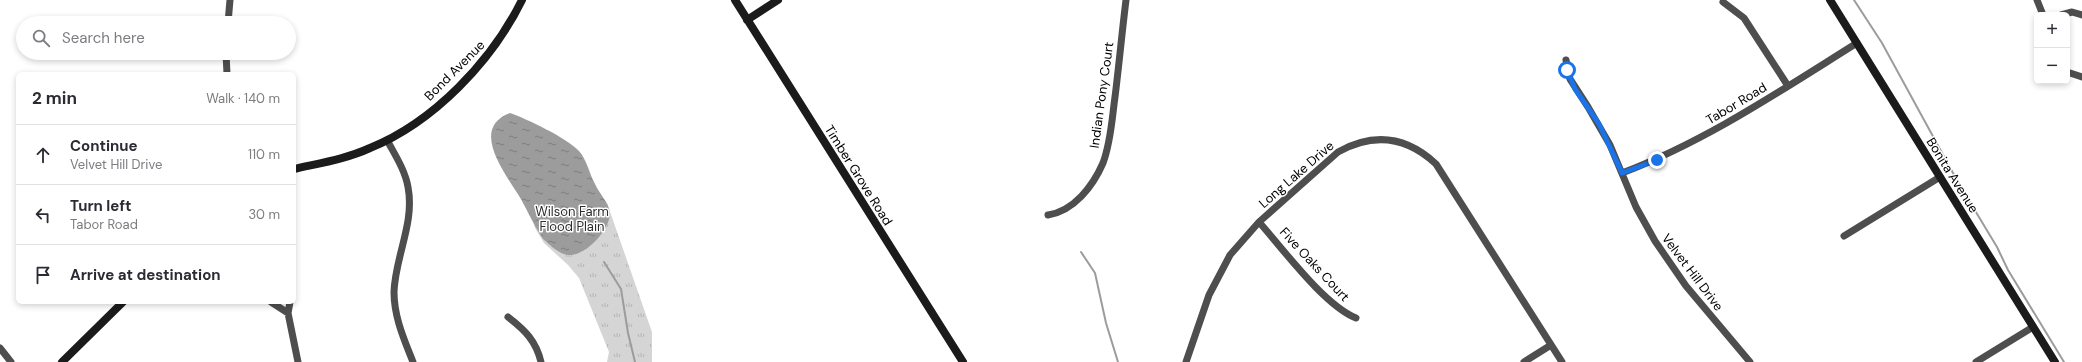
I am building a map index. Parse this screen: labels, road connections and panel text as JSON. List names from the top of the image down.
{
  "streets": {
    "street": [
      "Bond Avenue",
      "Indian Pony Court",
      "Tabor Road",
      "Long Lake Drive",
      "Timber Grove Road",
      "Bonita Avenue",
      "Five Oaks Court",
      "Velvet Hill Drive"
    ]
  },
  "crossings": [
    ["Tabor Road", "Bonita Avenue"],
    ["Tabor Road", "Velvet Hill Drive"],
    ["Long Lake Drive", "Five Oaks Court"]
  ],
  "parks": ["Wilson Farm Flood Plain"],
  "page": {
    "map_buttons": ["+", "−"],
    "search": "Search here",
    "heading": ["2 min", "Walk · 140 m"],
    "list": [
      ["Continue", "Velvet Hill Drive", "110 m"],
      ["Turn left", "Tabor Road", "30 m"],
      "Arrive at destination"
    ]
  }
}
